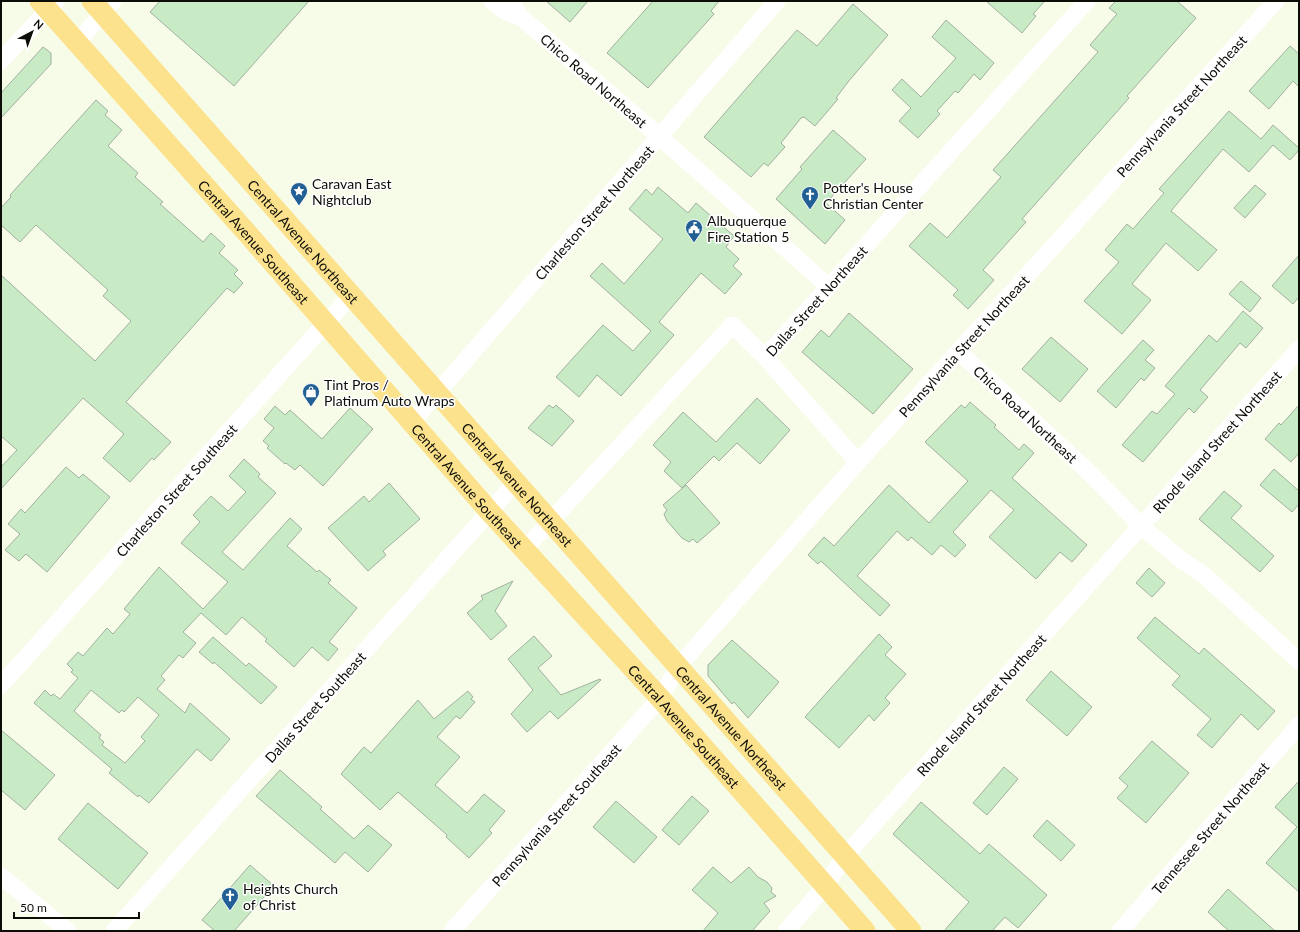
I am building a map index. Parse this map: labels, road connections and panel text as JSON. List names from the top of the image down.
{
  "streets": {
    "main road": ["Central Avenue Northeast", "Central Avenue Southeast"],
    "street": [
      "Chico Road Northeast",
      "Pennsylvania Street Northeast",
      "Charleston Street Northeast",
      "Dallas Street Northeast",
      "Rhode Island Street Northeast",
      "Charleston Street Southeast",
      "Dallas Street Southeast",
      "Pennsylvania Street Southeast",
      "Tennessee Street Northeast"
    ]
  },
  "crossings": [
    ["Chico Road Northeast", "Pennsylvania Street Northeast"],
    ["Chico Road Northeast", "Charleston Street Northeast"],
    ["Chico Road Northeast", "Dallas Street Northeast"],
    ["Chico Road Northeast", "Rhode Island Street Northeast"],
    ["Pennsylvania Street Northeast", "Central Avenue Northeast"],
    ["Pennsylvania Street Northeast", "Central Avenue Southeast"],
    ["Pennsylvania Street Northeast", "Pennsylvania Street Southeast"],
    ["Charleston Street Northeast", "Central Avenue Northeast"],
    ["Charleston Street Northeast", "Central Avenue Southeast"],
    ["Central Avenue Northeast", "Dallas Street Northeast"],
    ["Central Avenue Northeast", "Rhode Island Street Northeast"],
    ["Central Avenue Northeast", "Charleston Street Southeast"],
    ["Central Avenue Northeast", "Dallas Street Southeast"],
    ["Central Avenue Southeast", "Dallas Street Northeast"],
    ["Central Avenue Southeast", "Rhode Island Street Northeast"],
    ["Central Avenue Southeast", "Charleston Street Southeast"],
    ["Central Avenue Southeast", "Dallas Street Southeast"],
    ["Central Avenue Southeast", "Pennsylvania Street Southeast"]
  ],
  "places": {
    "place": ["Caravan East Nightclub"],
    "church": ["Potter's House Christian Center", "Heights Church of Christ"],
    "public building": ["Albuquerque Fire Station 5"],
    "shop": ["Tint Pros / Platinum Auto Wraps"]
  },
  "scale_bar": "50 m",
  "north": "top right"
}
